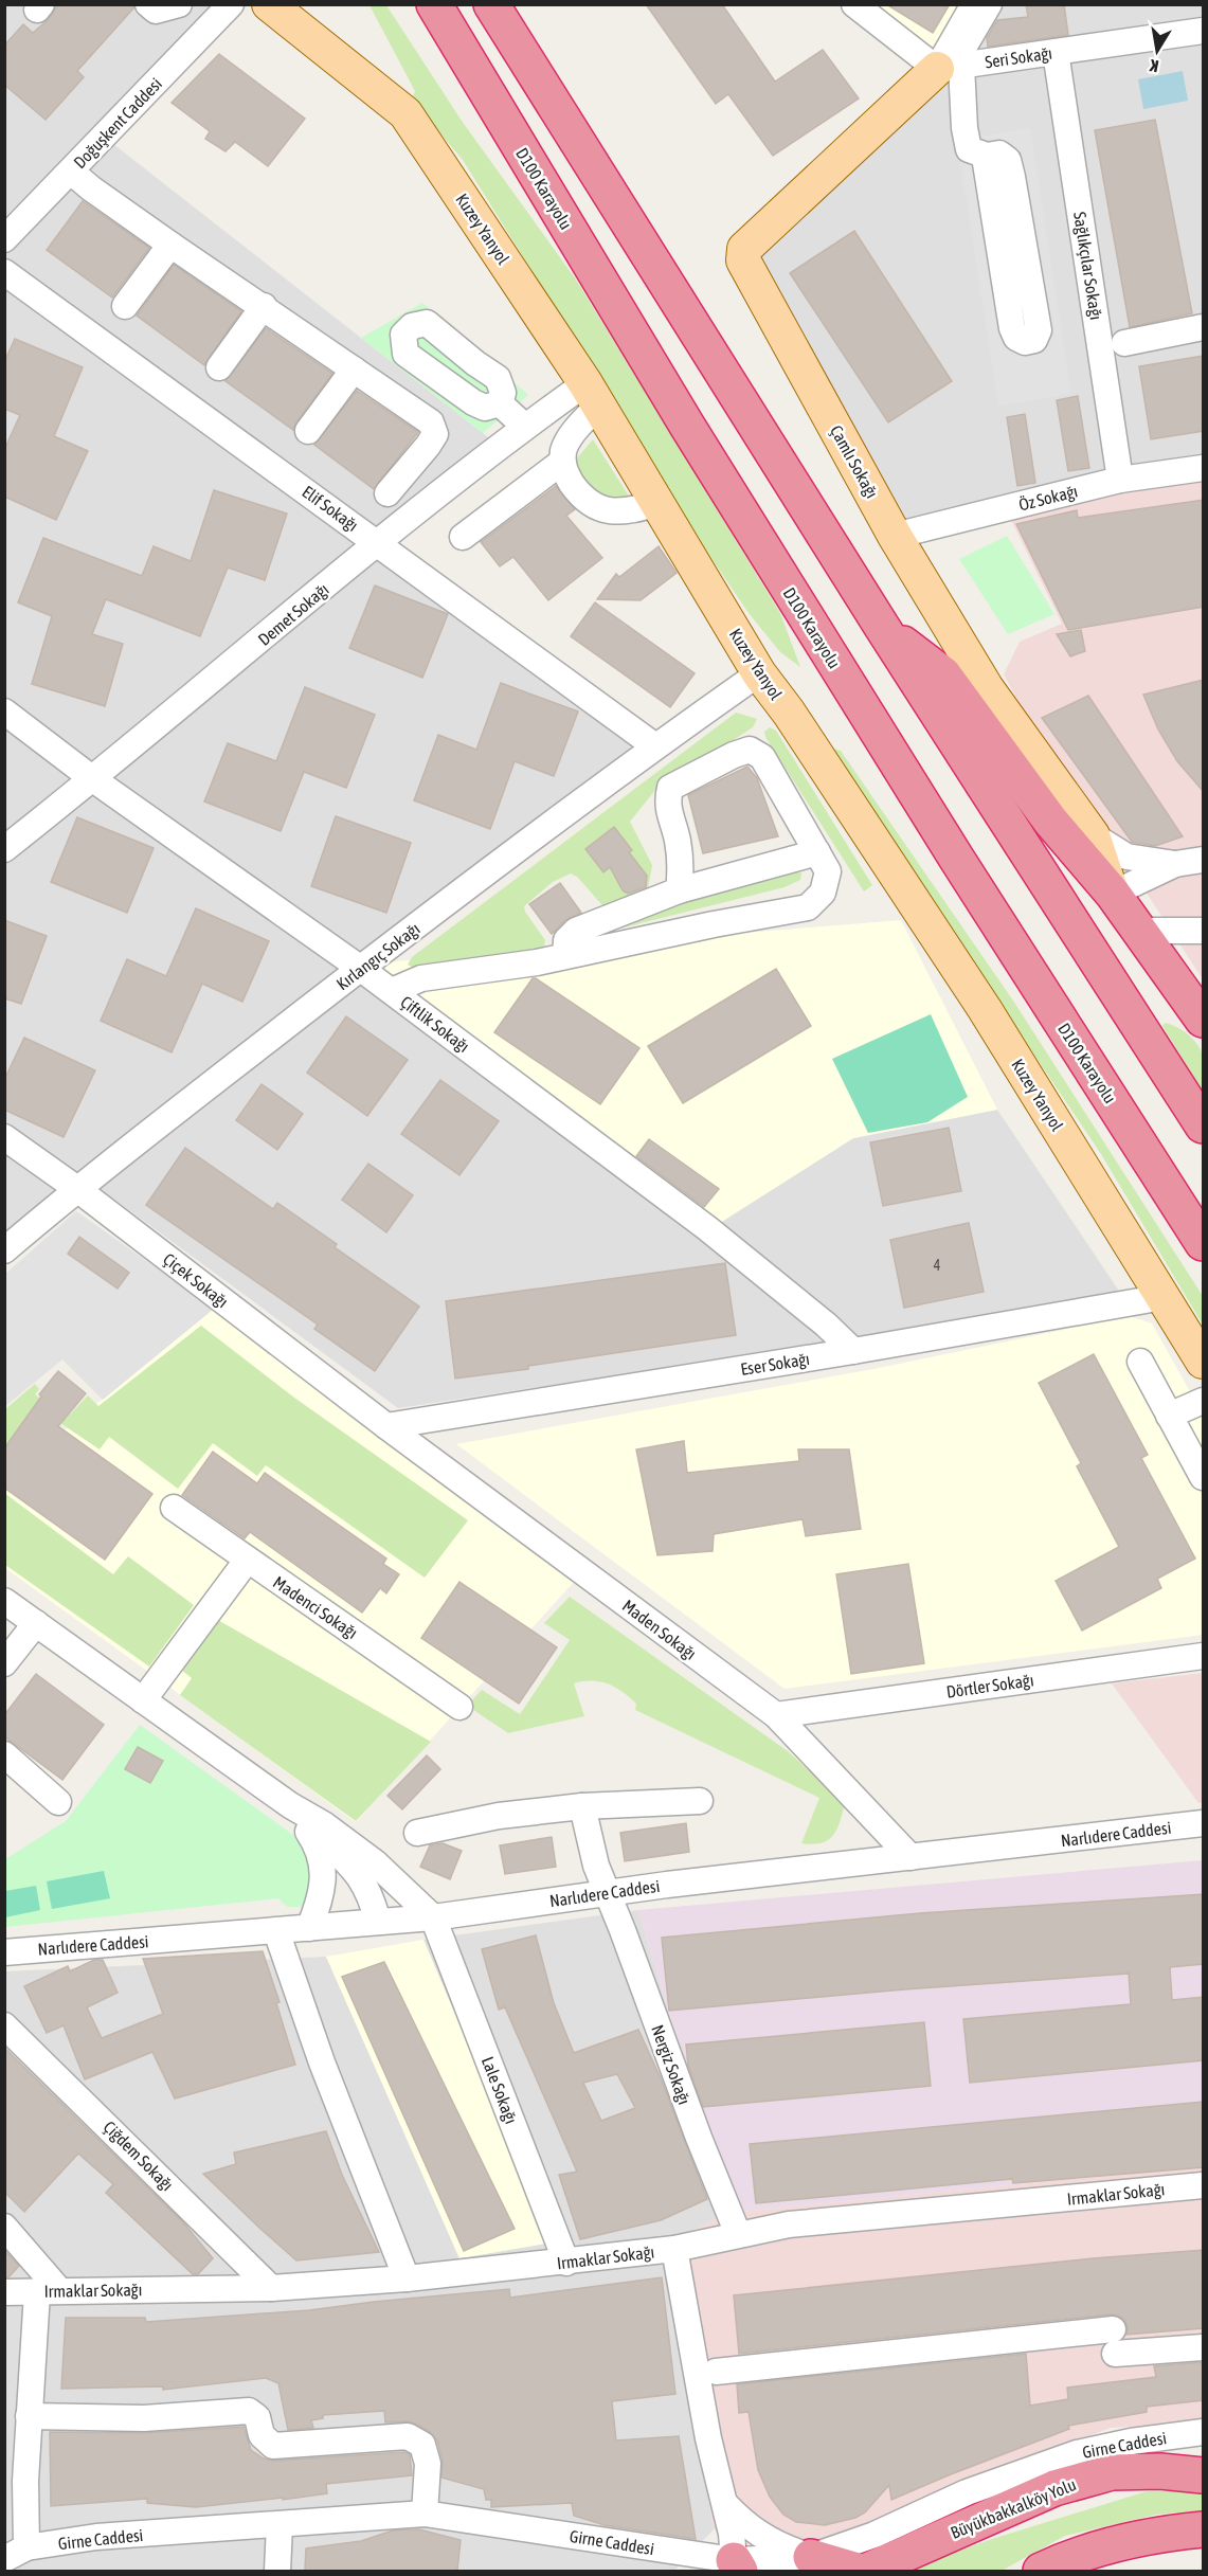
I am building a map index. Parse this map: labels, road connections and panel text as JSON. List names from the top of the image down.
{
  "streets": {
    "highway": ["D100 Karayolu", "Büyükbakkalköy Yolu"],
    "main road": ["Kuzey Yanyol", "Çamlı Sokağı"],
    "street": [
      "Seri Sokağı",
      "Doğuşkent Caddesi",
      "Sağlıkçılar Sokağı",
      "Öz Sokağı",
      "Elif Sokağı",
      "Demet Sokağı",
      "Kırlangıç Sokağı",
      "Çiftlik Sokağı",
      "Çiçek Sokağı",
      "Eser Sokağı",
      "Madenci Sokağı",
      "Maden Sokağı",
      "Dörtler Sokağı",
      "Narlıdere Caddesi",
      "Nergiz Sokağı",
      "Lale Sokağı",
      "Çiğdem Sokağı",
      "Irmaklar Sokağı",
      "Girne Caddesi"
    ]
  },
  "crossings": [
    ["Seri Sokağı", "Sağlıkçılar Sokağı"],
    ["Seri Sokağı", "Çamlı Sokağı"],
    ["Kuzey Yanyol", "Demet Sokağı"],
    ["Kuzey Yanyol", "Kırlangıç Sokağı"],
    ["Kuzey Yanyol", "Eser Sokağı"],
    ["Sağlıkçılar Sokağı", "Öz Sokağı"],
    ["Çamlı Sokağı", "Öz Sokağı"],
    ["Elif Sokağı", "Demet Sokağı"],
    ["Elif Sokağı", "Kırlangıç Sokağı"],
    ["Demet Sokağı", "Çiftlik Sokağı"],
    ["Kırlangıç Sokağı", "Çiftlik Sokağı"],
    ["Kırlangıç Sokağı", "Çiçek Sokağı"],
    ["Çiftlik Sokağı", "Eser Sokağı"],
    ["Çiçek Sokağı", "Eser Sokağı"],
    ["Çiçek Sokağı", "Maden Sokağı"],
    ["Eser Sokağı", "Maden Sokağı"],
    ["Maden Sokağı", "Dörtler Sokağı"],
    ["Maden Sokağı", "Narlıdere Caddesi"],
    ["Narlıdere Caddesi", "Nergiz Sokağı"],
    ["Narlıdere Caddesi", "Lale Sokağı"],
    ["Nergiz Sokağı", "Irmaklar Sokağı"],
    ["Lale Sokağı", "Irmaklar Sokağı"],
    ["Çiğdem Sokağı", "Irmaklar Sokağı"]
  ],
  "house_numbers": ["4"],
  "north": "bottom"
}
